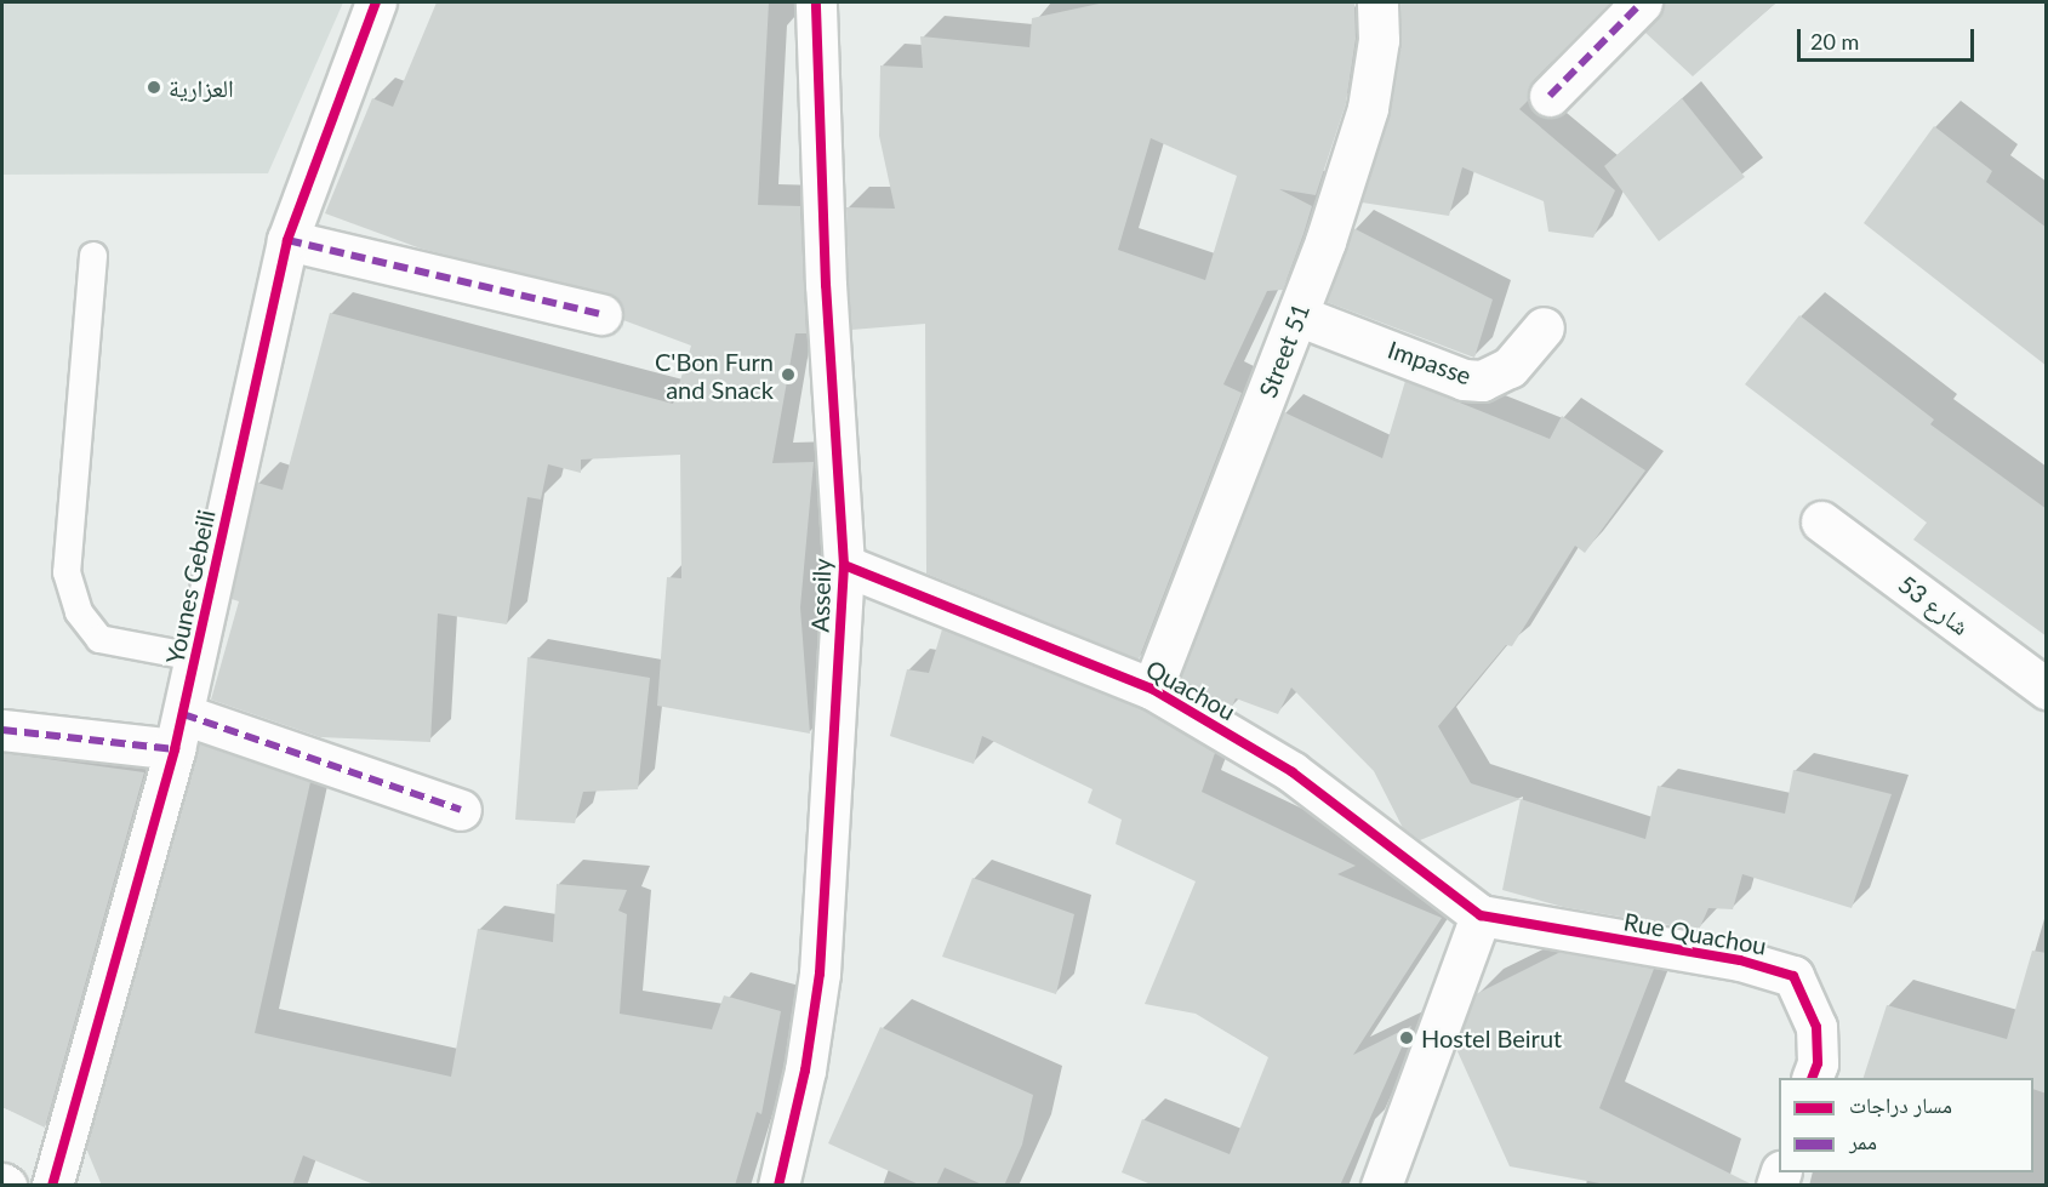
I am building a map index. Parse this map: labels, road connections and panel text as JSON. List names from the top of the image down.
{
  "streets": {
    "street": [
      "Street 51",
      "Impasse",
      "Younes Gebeili",
      "Asseily",
      "شارع 53",
      "Quachou",
      "Rue Quachou"
    ]
  },
  "crossings": [
    ["Street 51", "Impasse"],
    ["Street 51", "Quachou"],
    ["Asseily", "Quachou"],
    ["Quachou", "Rue Quachou"]
  ],
  "places": ["العزارية", "C'Bon Furn and Snack", "Hostel Beirut"],
  "legend": ["مسار دراجات", "ممر"],
  "scale_bar": "20 m"
}
